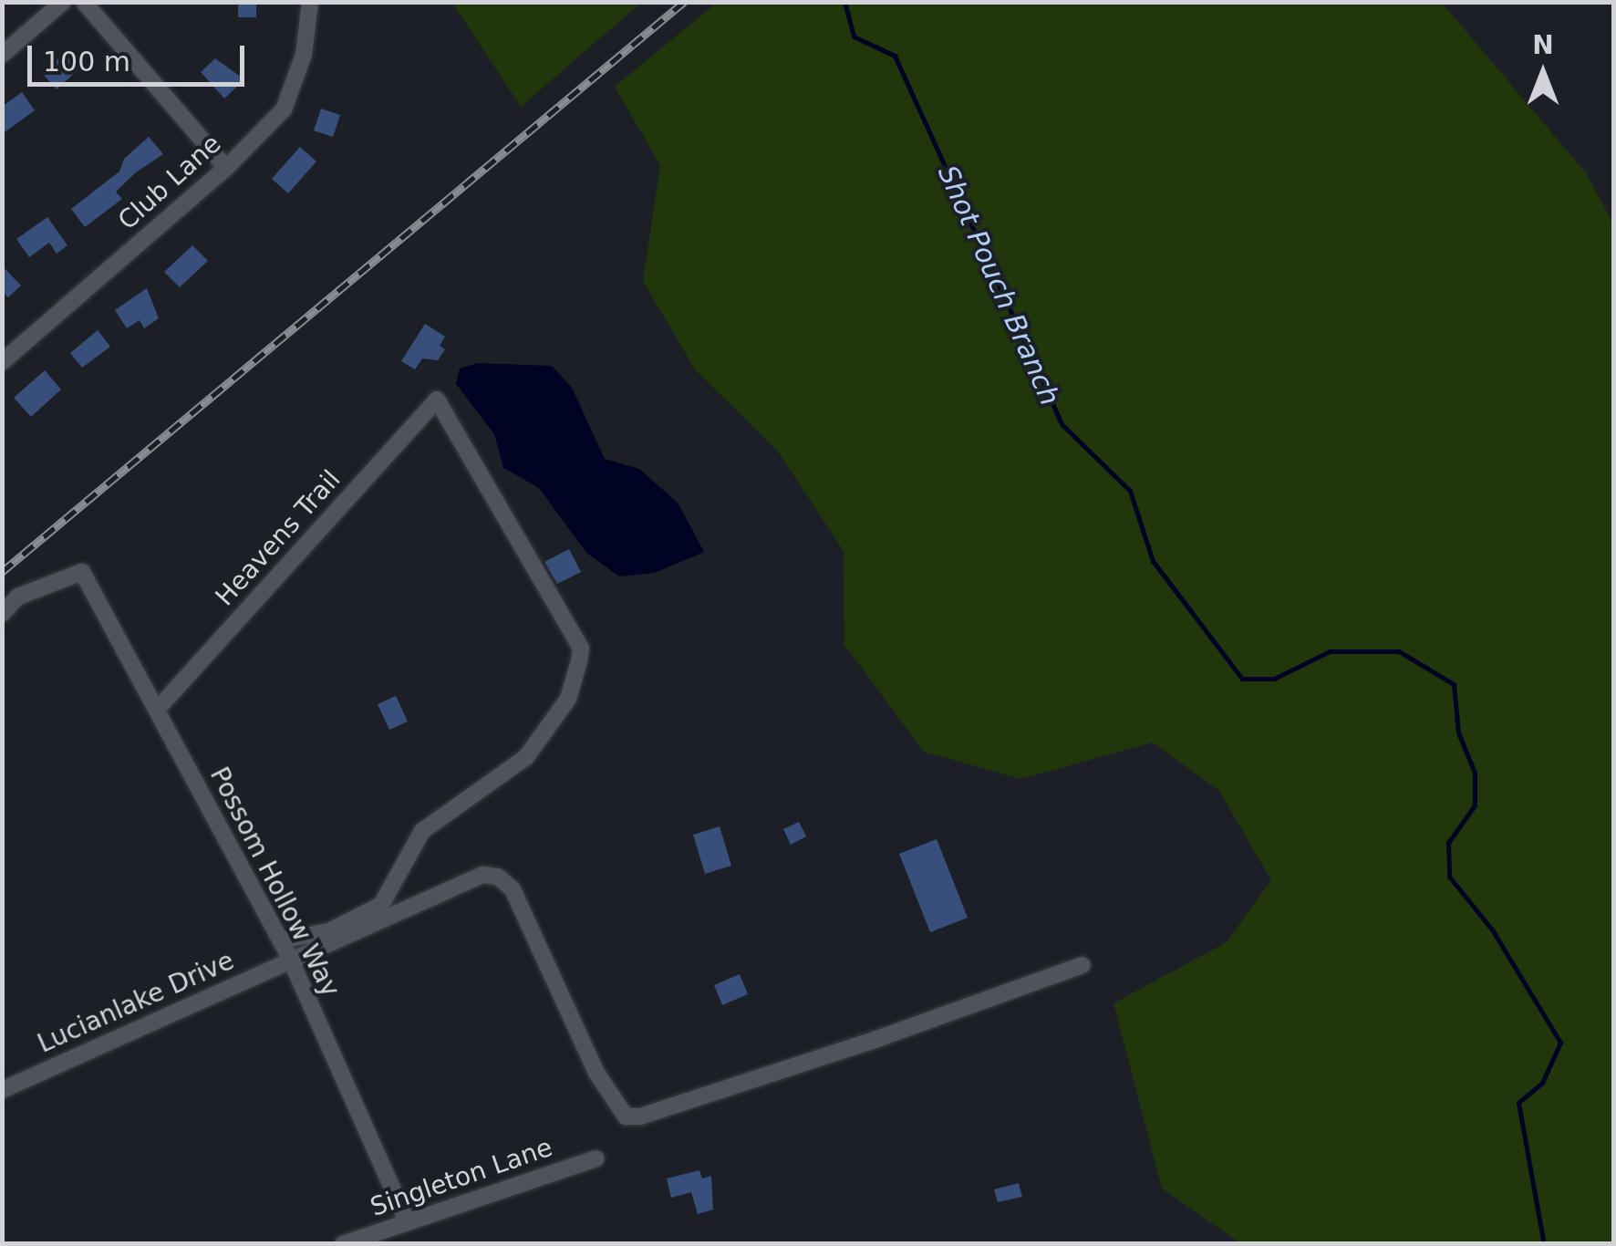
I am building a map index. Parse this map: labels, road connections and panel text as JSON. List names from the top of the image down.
{
  "streets": {
    "street": [
      "Club Lane",
      "Heavens Trail",
      "Possom Hollow Way",
      "Lucianlake Drive",
      "Singleton Lane"
    ]
  },
  "crossings": [
    ["Heavens Trail", "Possom Hollow Way"],
    ["Possom Hollow Way", "Lucianlake Drive"],
    ["Possom Hollow Way", "Singleton Lane"]
  ],
  "water": ["Shot Pouch Branch"],
  "scale_bar": "100 m",
  "north": "top"
}
